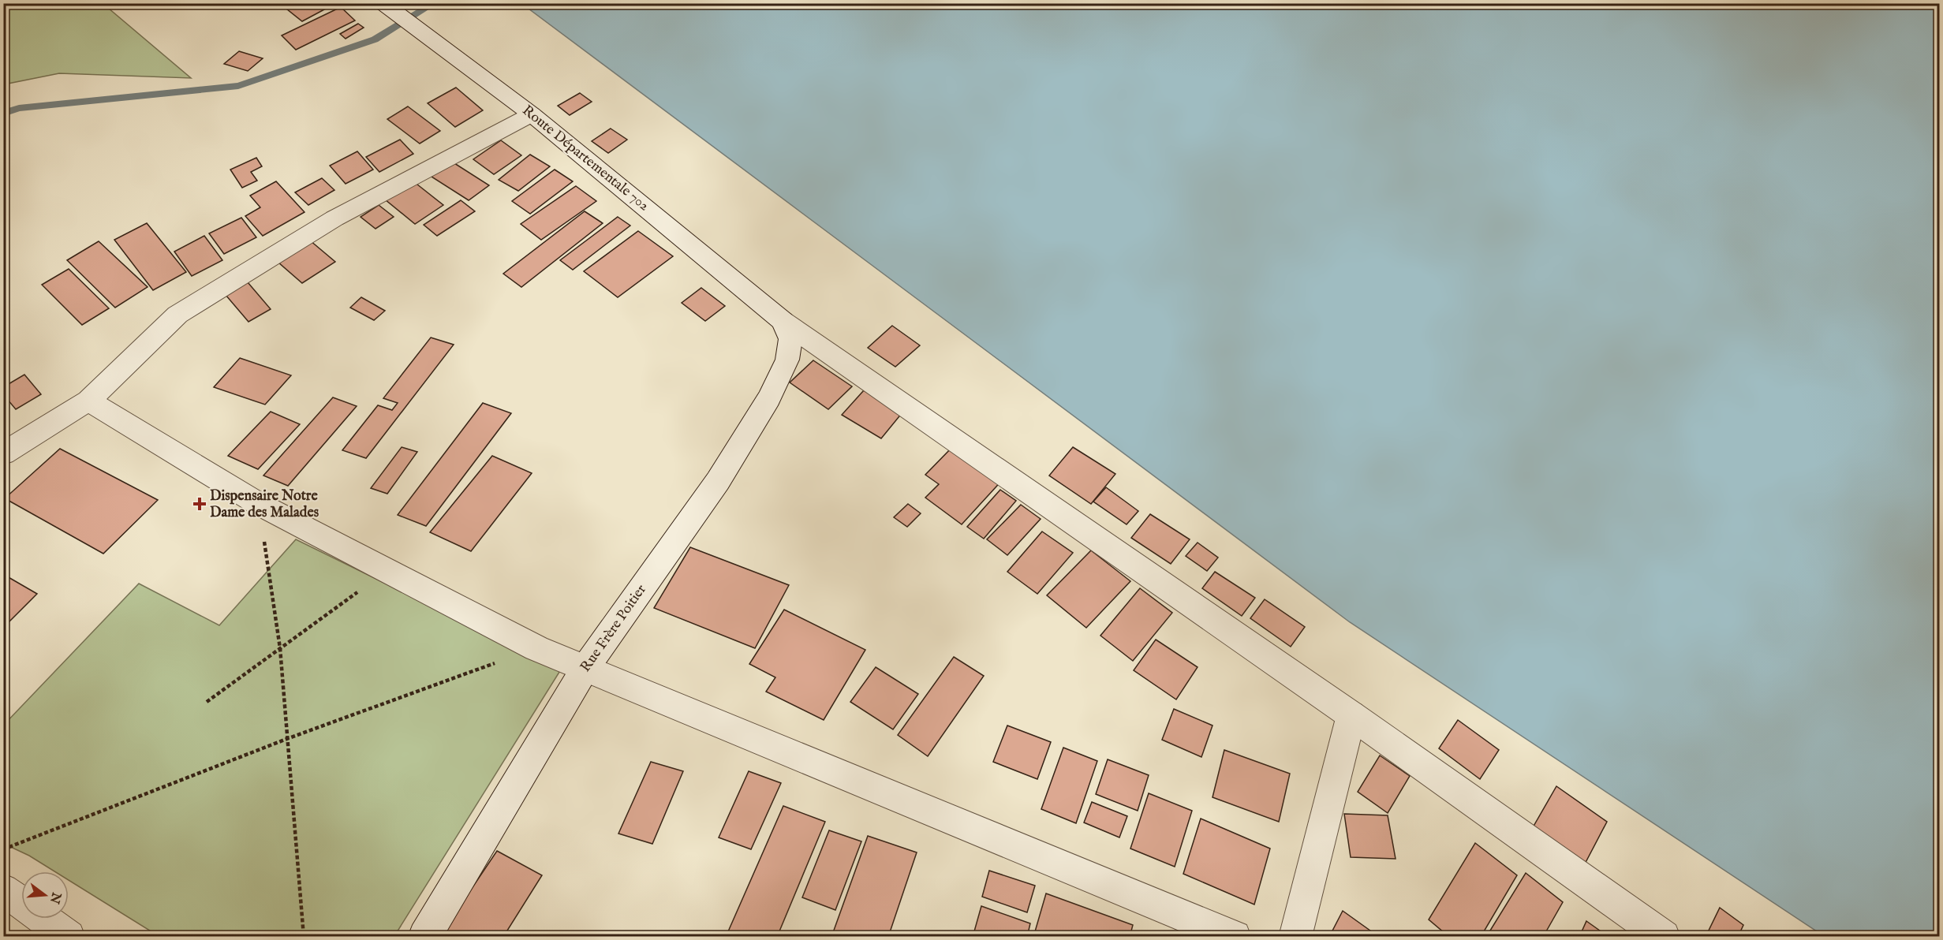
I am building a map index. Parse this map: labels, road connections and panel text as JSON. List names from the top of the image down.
{
  "streets": {
    "street": ["Route Départementale 702", "Rue Frère Poitier"]
  },
  "crossings": [
    ["Route Départementale 702", "Rue Frère Poitier"]
  ],
  "places": {
    "health": ["Dispensaire Notre Dame des Malades"]
  },
  "north": "right"
}
